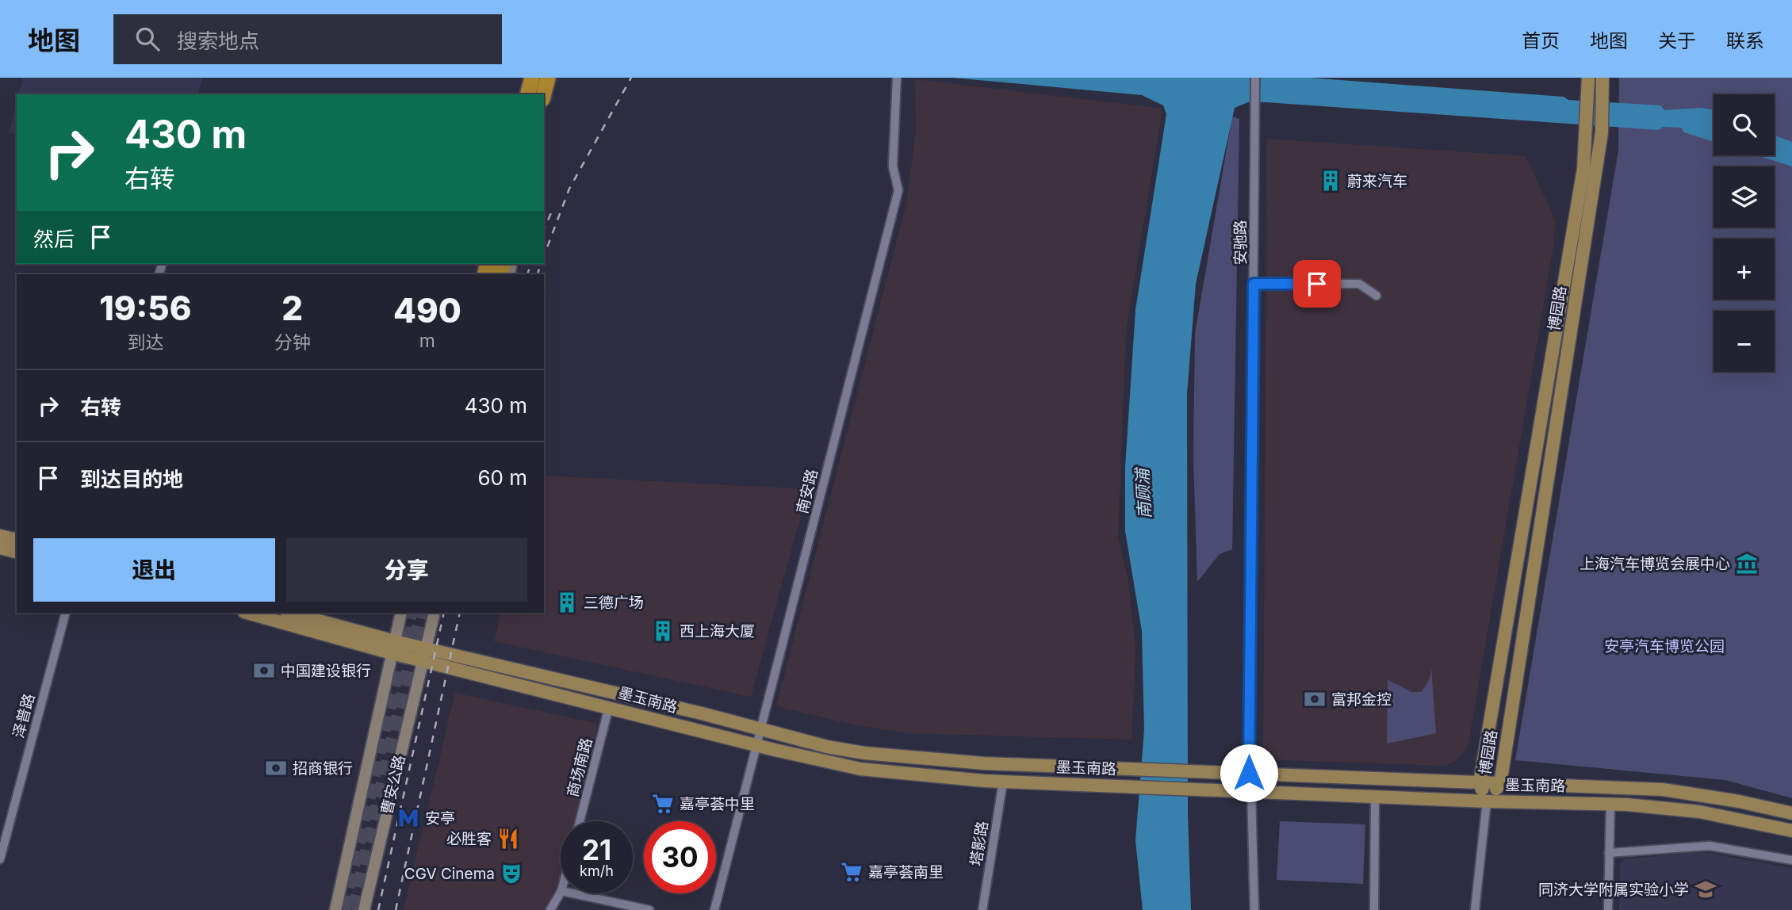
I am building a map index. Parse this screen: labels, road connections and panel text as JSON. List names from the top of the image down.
{
  "streets": {
    "main road": ["博园路", "墨玉南路", "曹安公路"],
    "street": [
      "安驰路",
      "南安路",
      "泽普路",
      "商场南路",
      "塔影路"
    ]
  },
  "crossings": [
    ["安驰路", "墨玉南路"],
    ["博园路", "墨玉南路"],
    ["南安路", "墨玉南路"],
    ["墨玉南路", "商场南路"],
    ["墨玉南路", "曹安公路"],
    ["墨玉南路", "塔影路"]
  ],
  "water": ["南顾浦"],
  "parks": ["安亭汽车博览公园"],
  "places": {
    "building": ["蔚来汽车", "三德广场", "西上海大厦"],
    "museum": ["上海汽车博览会展中心"],
    "bank": ["中国建设银行", "富邦金控", "招商银行"],
    "supermarket": ["嘉亭荟中里", "嘉亭荟南里"],
    "metro station": ["安亭"],
    "restaurant": ["必胜客"],
    "theatre": ["CGV Cinema"],
    "school or university": ["同济大学附属实验小学"]
  },
  "page": {
    "header": "地图",
    "search": "搜索地点",
    "nav": [
      "首页",
      "地图",
      "关于",
      "联系"
    ],
    "map_buttons": ["+", "−"],
    "turn": ["430 m", "右转"],
    "then": "然后",
    "eta": [
      "19:56",
      "到达",
      "2",
      "分钟",
      "490",
      "m"
    ],
    "list": [
      {
        "name": "右转",
        "value": "430 m"
      },
      {
        "name": "到达目的地",
        "value": "60 m"
      }
    ],
    "buttons": ["退出", "分享"],
    "speed": "21 km/h",
    "limit": "30"
  }
}
